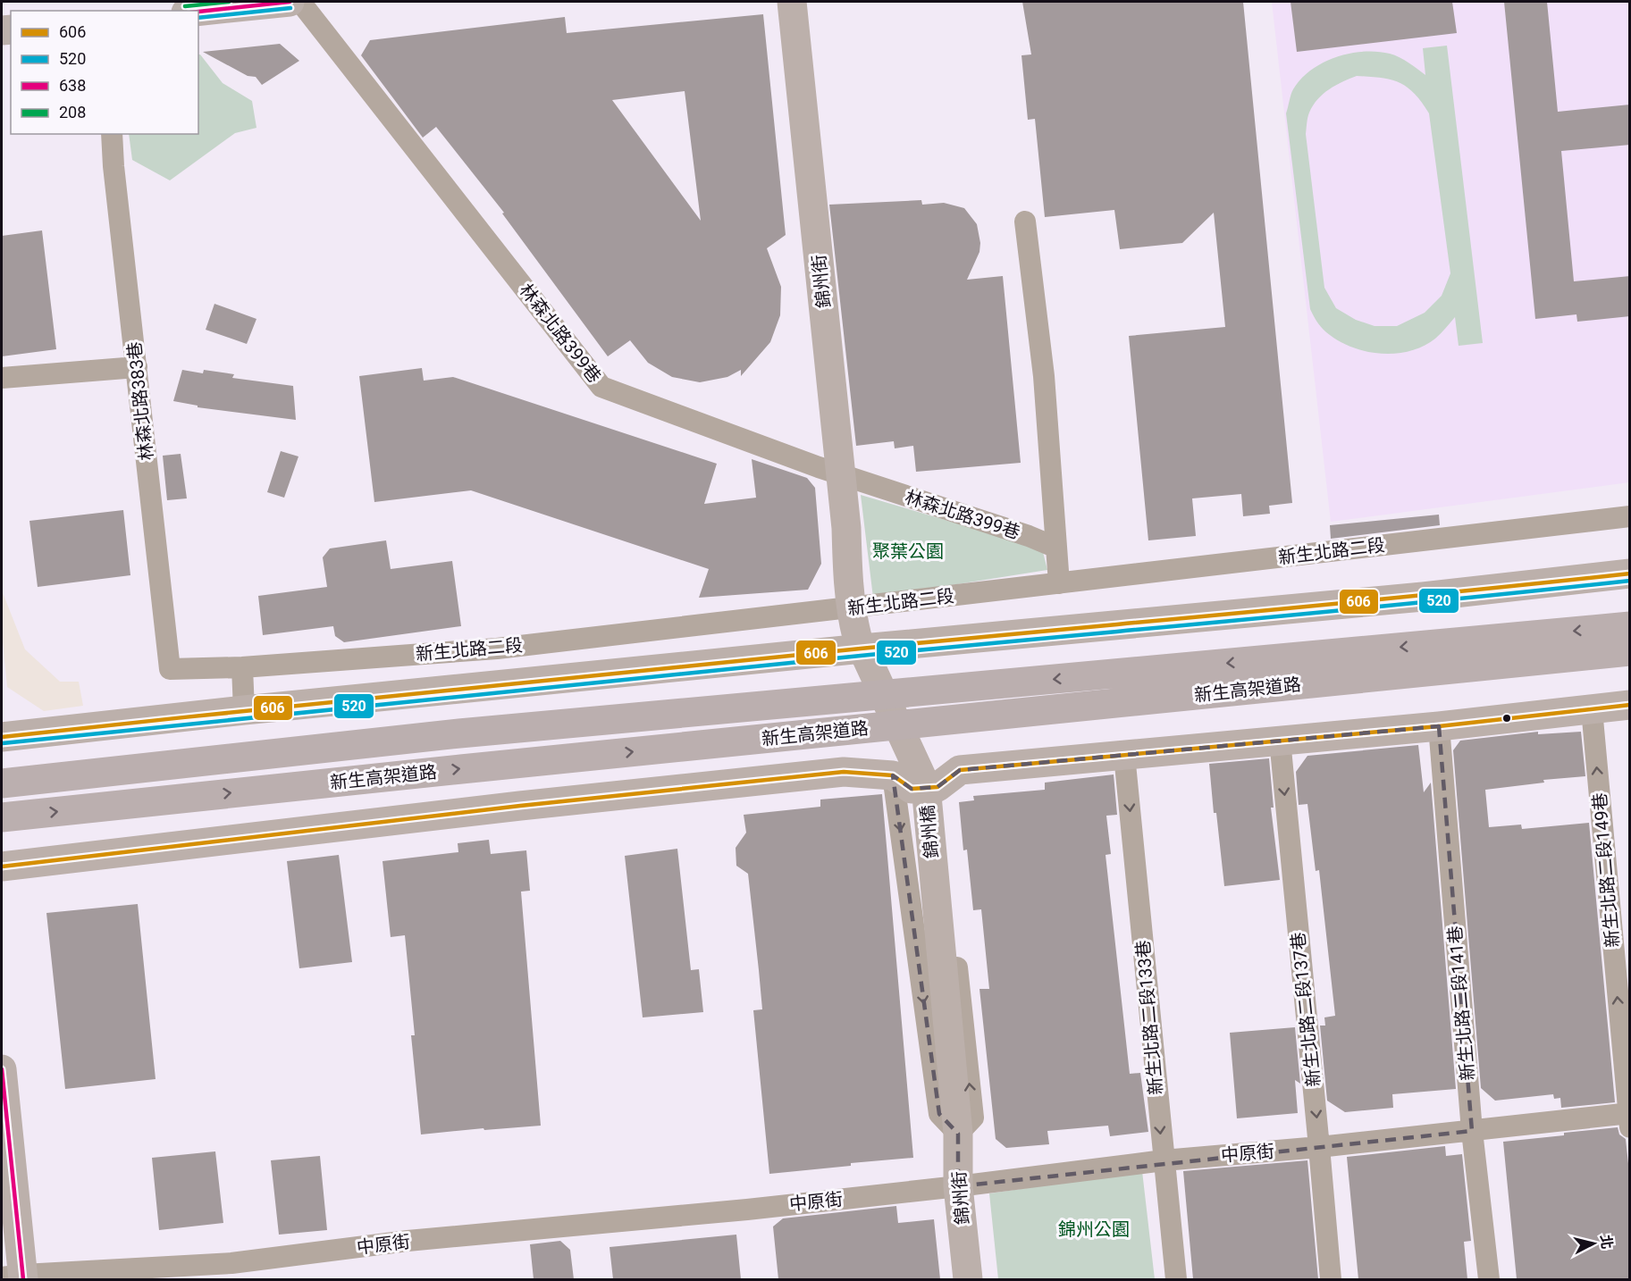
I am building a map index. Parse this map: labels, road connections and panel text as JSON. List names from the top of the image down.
{
  "streets": {
    "highway": ["新生高架道路"],
    "street": [
      "錦州街",
      "林森北路399巷",
      "林森北路383巷",
      "新生北路二段",
      "錦州橋",
      "新生北路二段149巷",
      "新生北路二段141巷",
      "新生北路二段137巷",
      "新生北路二段133巷",
      "中原街"
    ]
  },
  "crossings": [
    ["錦州街", "錦州橋"],
    ["錦州街", "中原街"],
    ["林森北路383巷", "新生北路二段"],
    ["新生北路二段149巷", "中原街"],
    ["新生北路二段141巷", "中原街"],
    ["新生北路二段137巷", "中原街"],
    ["新生北路二段133巷", "中原街"]
  ],
  "one_way": ["新生北路二段149巷", "新生北路二段137巷"],
  "parks": ["聚葉公園", "錦州公園"],
  "lines": [
    "transit line 638",
    "transit line 208",
    "transit line 520",
    "transit line 606"
  ],
  "legend": [
    "606",
    "520",
    "638",
    "208"
  ],
  "north": "right"
}
